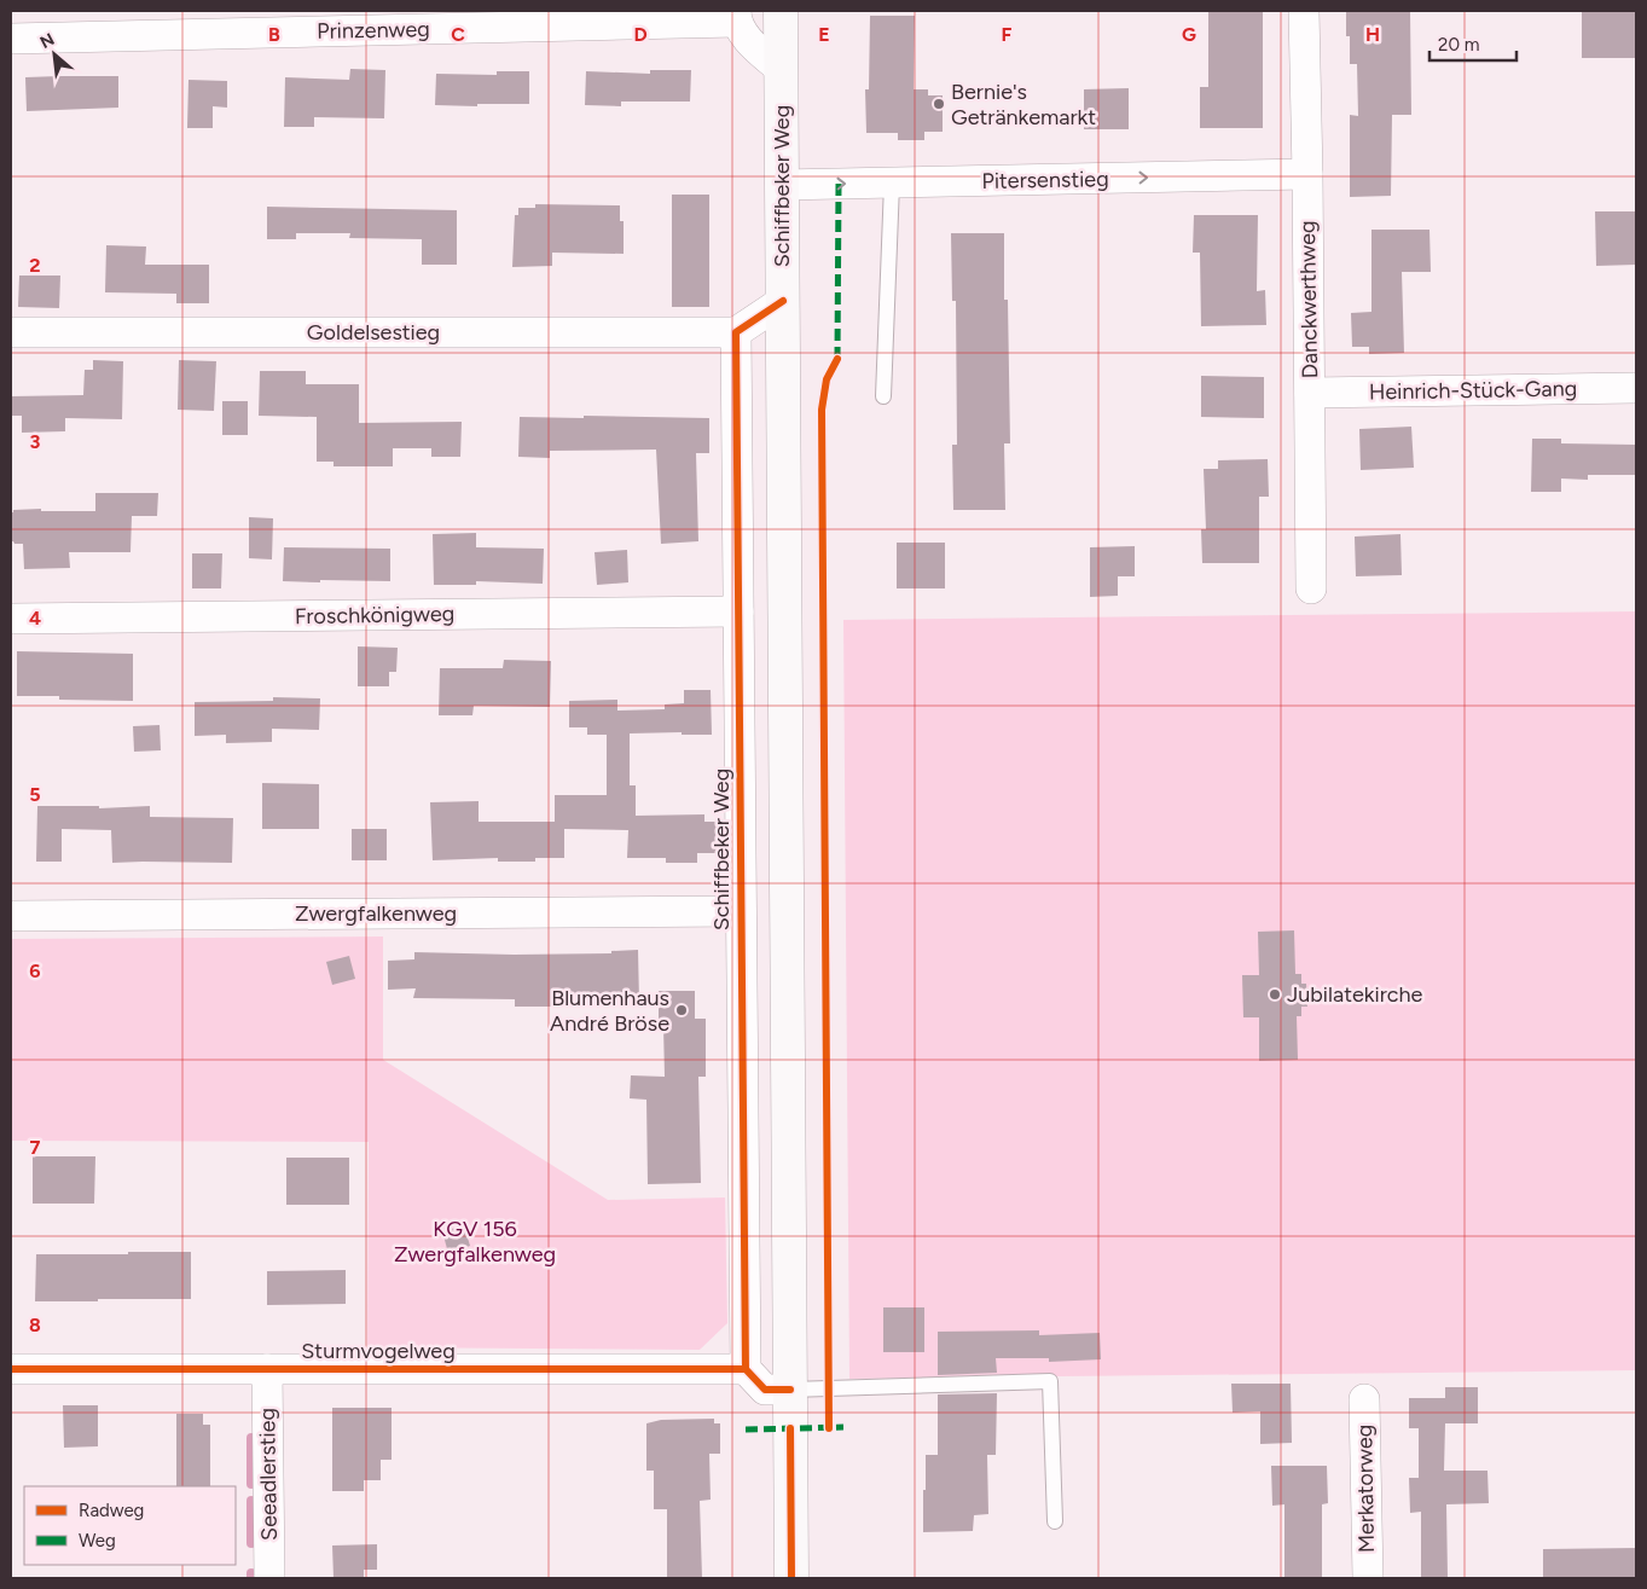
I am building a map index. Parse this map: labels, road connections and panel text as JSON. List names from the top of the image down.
{
  "streets": {
    "main road": ["Schiffbeker Weg"],
    "street": [
      "Prinzenweg",
      "Pitersenstieg",
      "Danckwerthweg",
      "Goldelsestieg",
      "Heinrich-Stück-Gang",
      "Froschkönigweg",
      "Zwergfalkenweg",
      "Sturmvogelweg",
      "Seeadlerstieg",
      "Merkatorweg"
    ]
  },
  "crossings": [
    ["Pitersenstieg", "Schiffbeker Weg"],
    ["Pitersenstieg", "Danckwerthweg"],
    ["Schiffbeker Weg", "Goldelsestieg"],
    ["Schiffbeker Weg", "Froschkönigweg"],
    ["Schiffbeker Weg", "Zwergfalkenweg"],
    ["Schiffbeker Weg", "Sturmvogelweg"],
    ["Danckwerthweg", "Heinrich-Stück-Gang"],
    ["Sturmvogelweg", "Seeadlerstieg"]
  ],
  "one_way": ["Pitersenstieg"],
  "parks": ["KGV 156 Zwergfalkenweg"],
  "places": ["Bernie's Getränkemarkt", "Jubilatekirche", "Blumenhaus André Bröse"],
  "legend": ["Radweg", "Weg"],
  "scale_bar": "20 m",
  "north": "top left",
  "grid": {
    "columns": [
      "B",
      "C",
      "D",
      "E",
      "F",
      "G",
      "H"
    ],
    "rows": [
      "2",
      "3",
      "4",
      "5",
      "6",
      "7",
      "8"
    ]
  }
}
